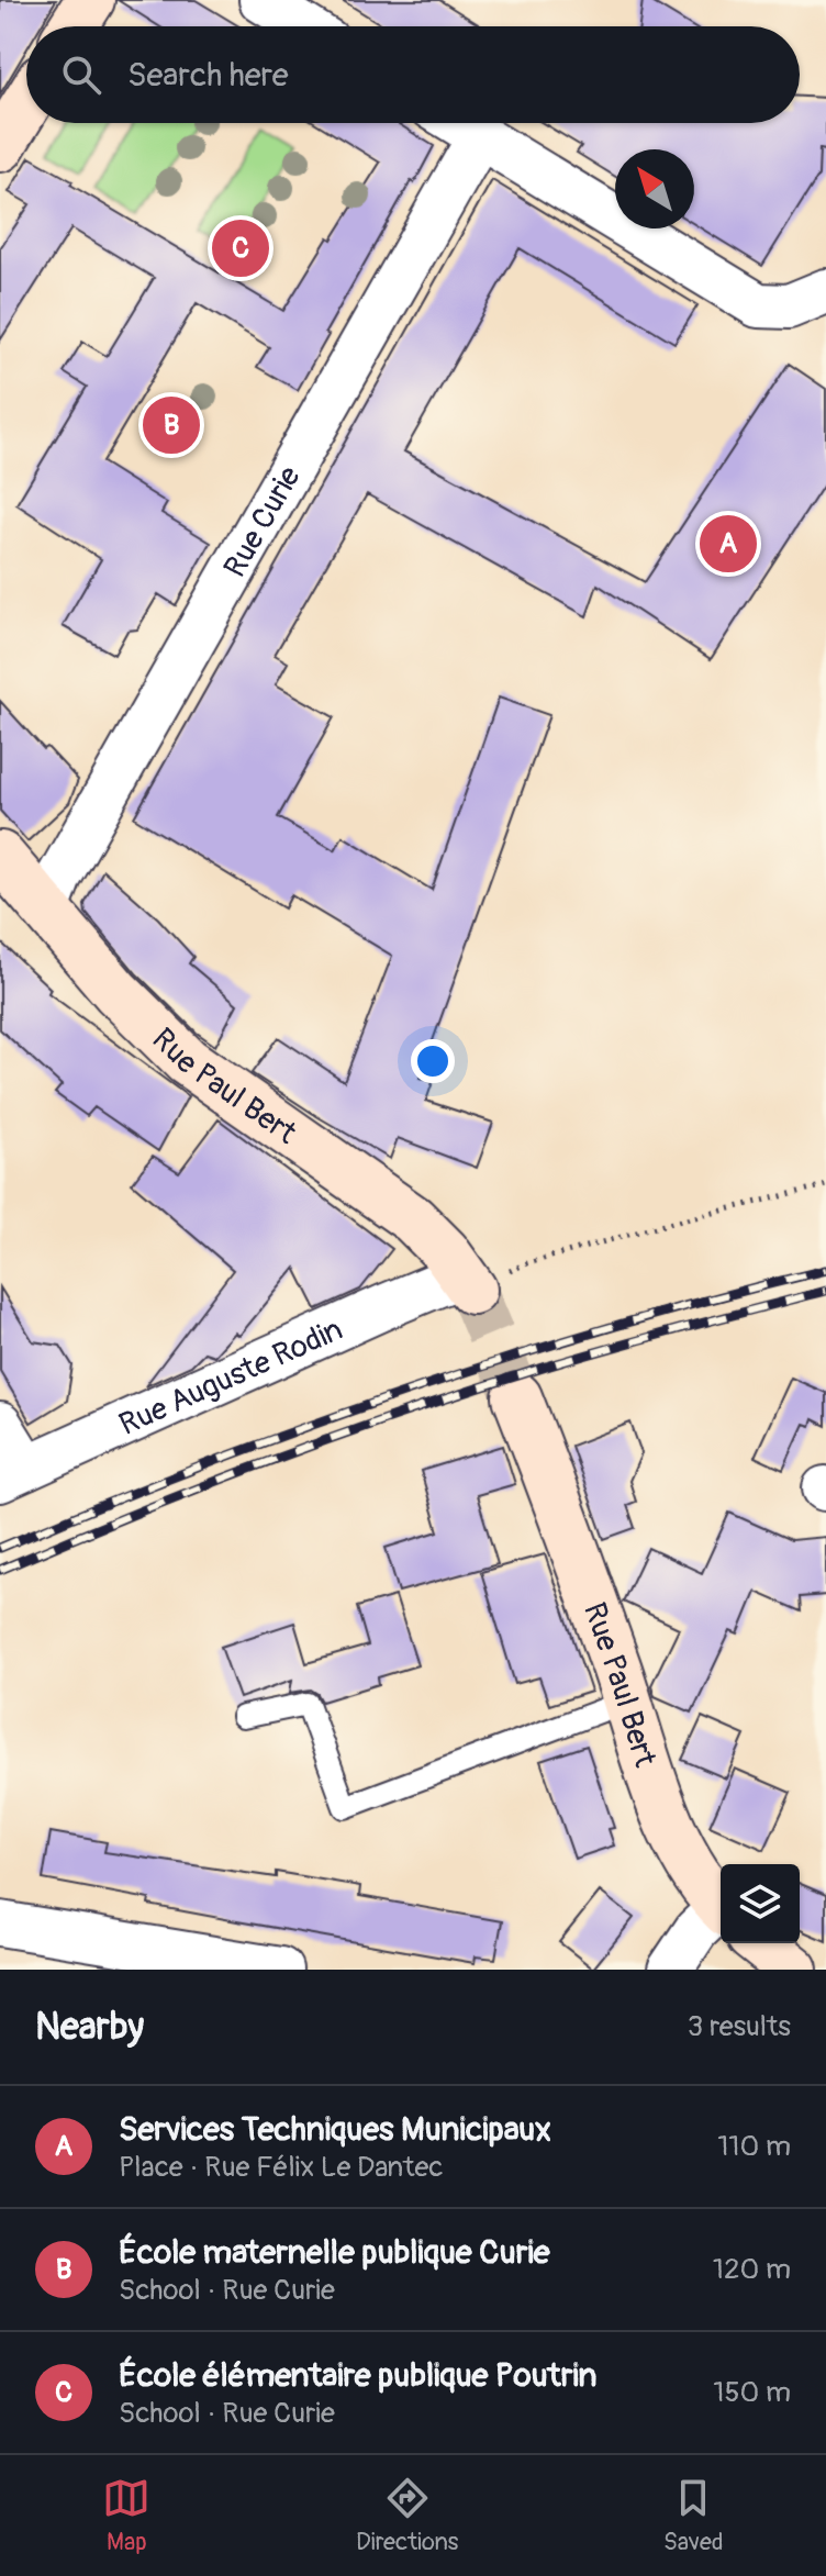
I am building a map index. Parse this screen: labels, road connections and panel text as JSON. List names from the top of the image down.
{
  "streets": {
    "main road": ["Rue Paul Bert"],
    "street": ["Rue Curie", "Rue Auguste Rodin"]
  },
  "crossings": [
    ["Rue Curie", "Rue Paul Bert"],
    ["Rue Paul Bert", "Rue Auguste Rodin"]
  ],
  "north": "top left",
  "page": {
    "search": "Search here",
    "pins": ["C", "B", "A"],
    "heading": ["Nearby", "3 results"],
    "list": [
      {
        "mark": "A",
        "name": "Services Techniques Municipaux",
        "note": "Place · Rue Félix Le Dantec",
        "value": "110 m"
      },
      {
        "mark": "B",
        "name": "École maternelle publique Curie",
        "note": "School · Rue Curie",
        "value": "120 m"
      },
      {
        "mark": "C",
        "name": "École élémentaire publique Poutrin",
        "note": "School · Rue Curie",
        "value": "150 m"
      }
    ],
    "nav": ["Map", "Directions", "Saved"]
  }
}
